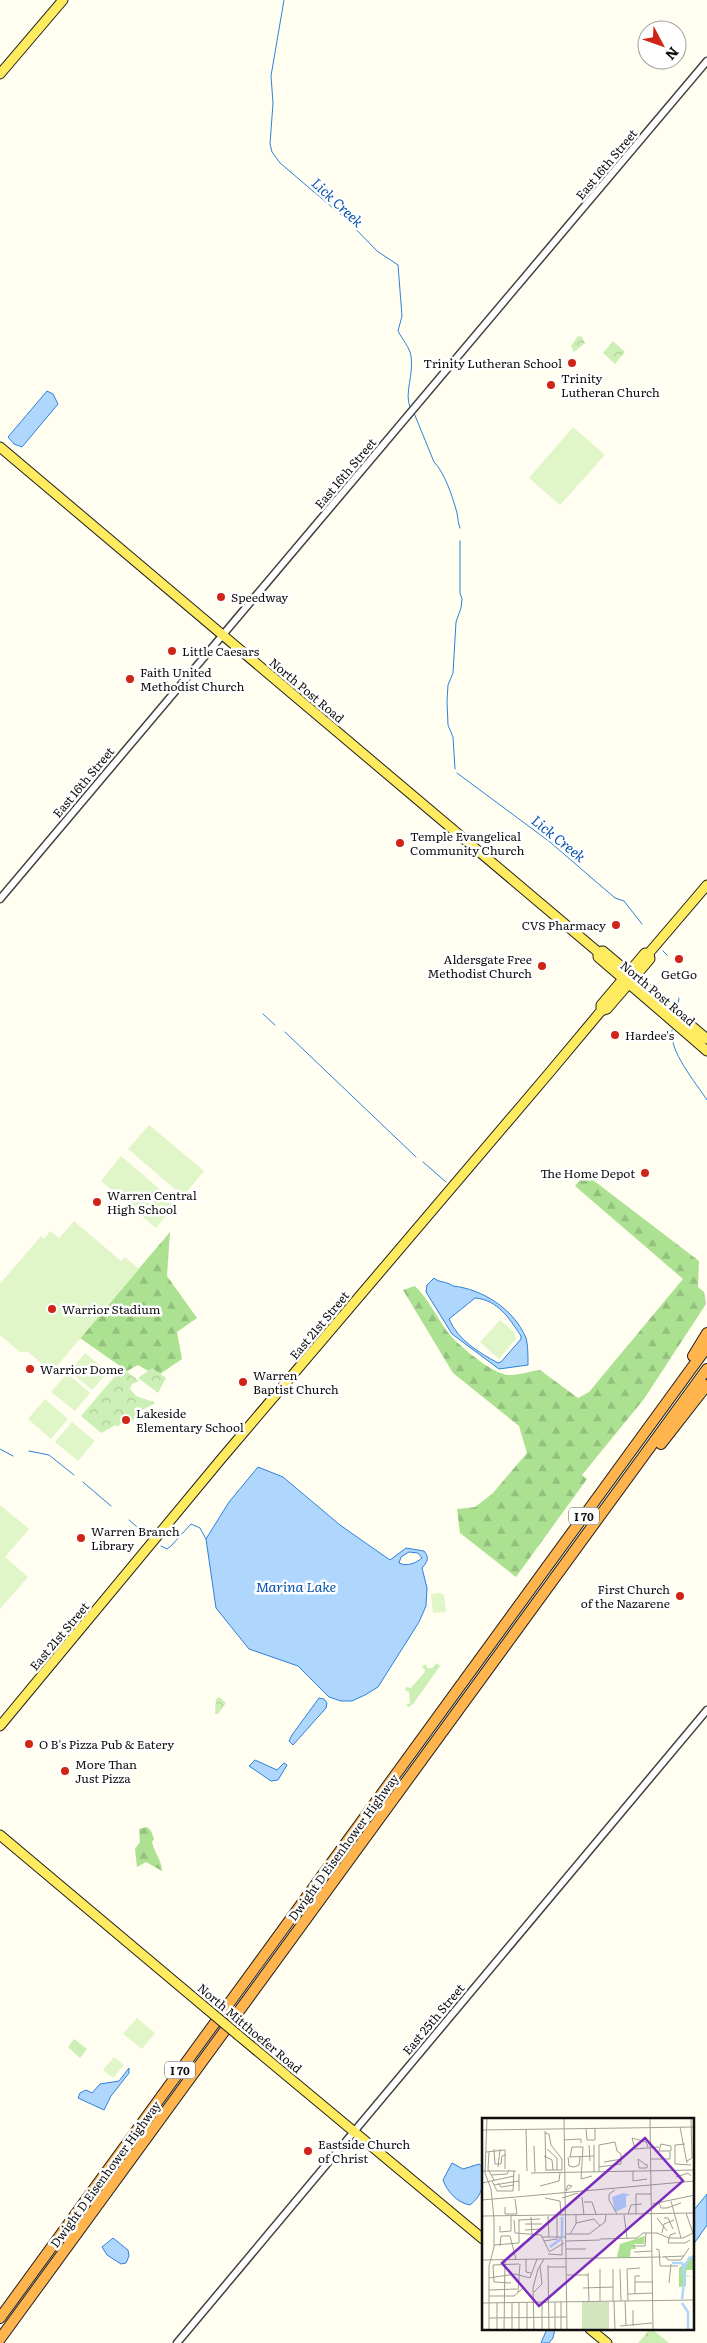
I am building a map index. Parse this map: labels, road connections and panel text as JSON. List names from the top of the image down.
{
  "streets": {
    "highway": ["I 70", "Dwight D Eisenhower Highway"],
    "main road": ["North Post Road", "East 21st Street", "North Mitthoefer Road"],
    "street": ["East 16th Street", "East 25th Street"]
  },
  "crossings": [
    ["East 16th Street", "North Post Road"],
    ["North Post Road", "East 21st Street"],
    ["East 25th Street", "North Mitthoefer Road"]
  ],
  "water": ["Lick Creek", "Marina Lake"],
  "places": [
    "Trinity Lutheran School",
    "Trinity Lutheran Church",
    "Speedway",
    "Little Caesars",
    "Faith United Methodist Church",
    "Temple Evangelical Community Church",
    "CVS Pharmacy",
    "GetGo",
    "Aldersgate Free Methodist Church",
    "Hardee's",
    "The Home Depot",
    "Warren Central High School",
    "Warrior Stadium",
    "Warrior Dome",
    "Warren Baptist Church",
    "Lakeside Elementary School",
    "Warren Branch Library",
    "First Church of the Nazarene",
    "O B's Pizza Pub & Eatery",
    "More Than Just Pizza",
    "Eastside Church of Christ"
  ],
  "north": "bottom right"
}
